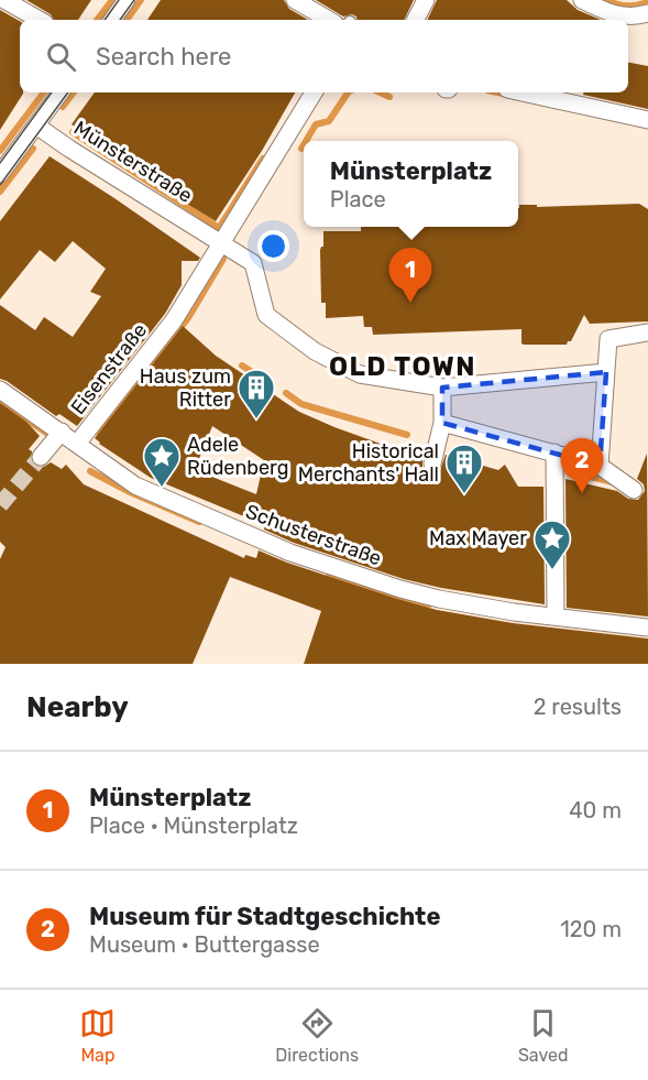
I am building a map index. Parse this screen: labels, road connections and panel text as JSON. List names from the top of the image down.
{
  "streets": {
    "street": ["Münsterstraße", "Eisenstraße", "Schusterstraße"]
  },
  "crossings": [
    ["Münsterstraße", "Eisenstraße"],
    ["Eisenstraße", "Schusterstraße"]
  ],
  "districts": ["OLD TOWN"],
  "places": {
    "building": ["Haus zum Ritter", "Historical Merchants' Hall"],
    "place": ["Adele Rüdenberg", "Max Mayer"]
  },
  "page": {
    "search": "Search here",
    "popup": ["Münsterplatz", "Place"],
    "pins": ["1", "2"],
    "heading": ["Nearby", "2 results"],
    "list": [
      {
        "mark": "1",
        "name": "Münsterplatz",
        "note": "Place · Münsterplatz",
        "value": "40 m"
      },
      {
        "mark": "2",
        "name": "Museum für Stadtgeschichte",
        "note": "Museum · Buttergasse",
        "value": "120 m"
      }
    ],
    "nav": ["Map", "Directions", "Saved"]
  }
}
